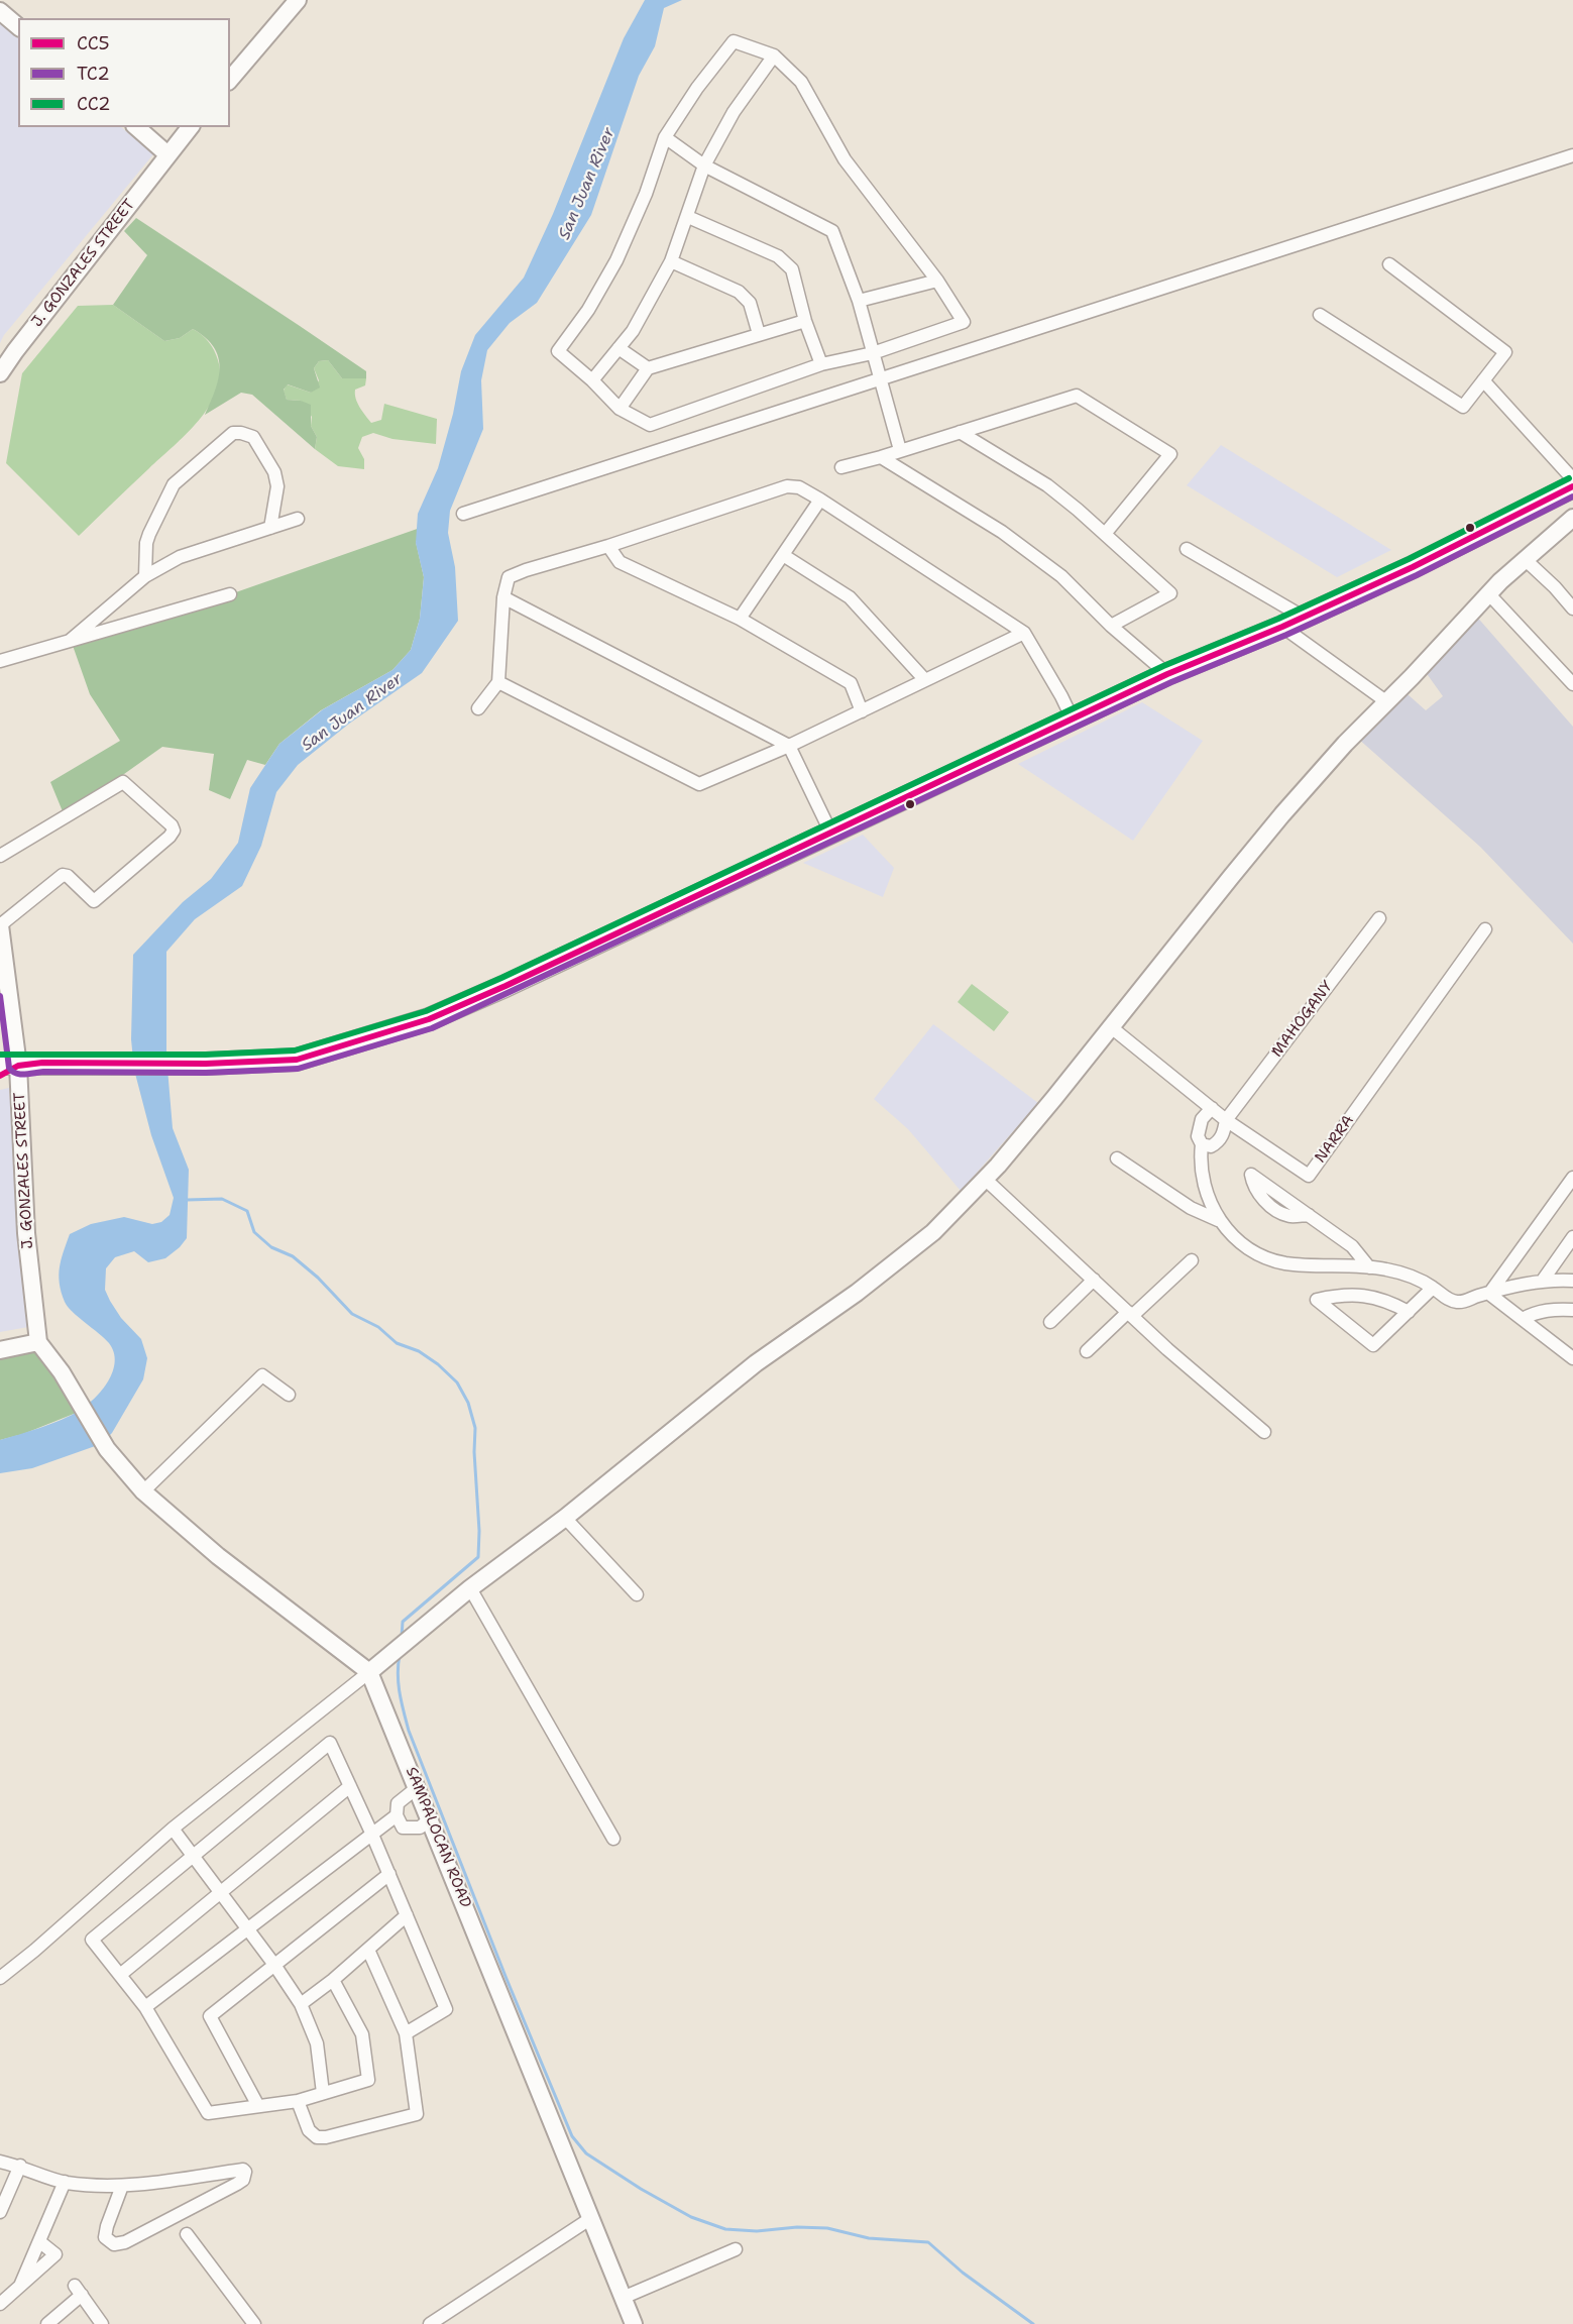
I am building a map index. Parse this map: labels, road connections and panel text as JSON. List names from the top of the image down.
{
  "streets": {
    "main road": ["J. GONZALES STREET", "SAMPALOCAN ROAD"],
    "street": ["MAHOGANY", "NARRA"]
  },
  "crossings": [
    ["J. GONZALES STREET", "SAMPALOCAN ROAD"],
    ["MAHOGANY", "NARRA"]
  ],
  "water": ["San Juan River"],
  "lines": ["transit line CC2", "transit line CC5", "transit line TC2"],
  "legend": ["CC5", "TC2", "CC2"]
}
